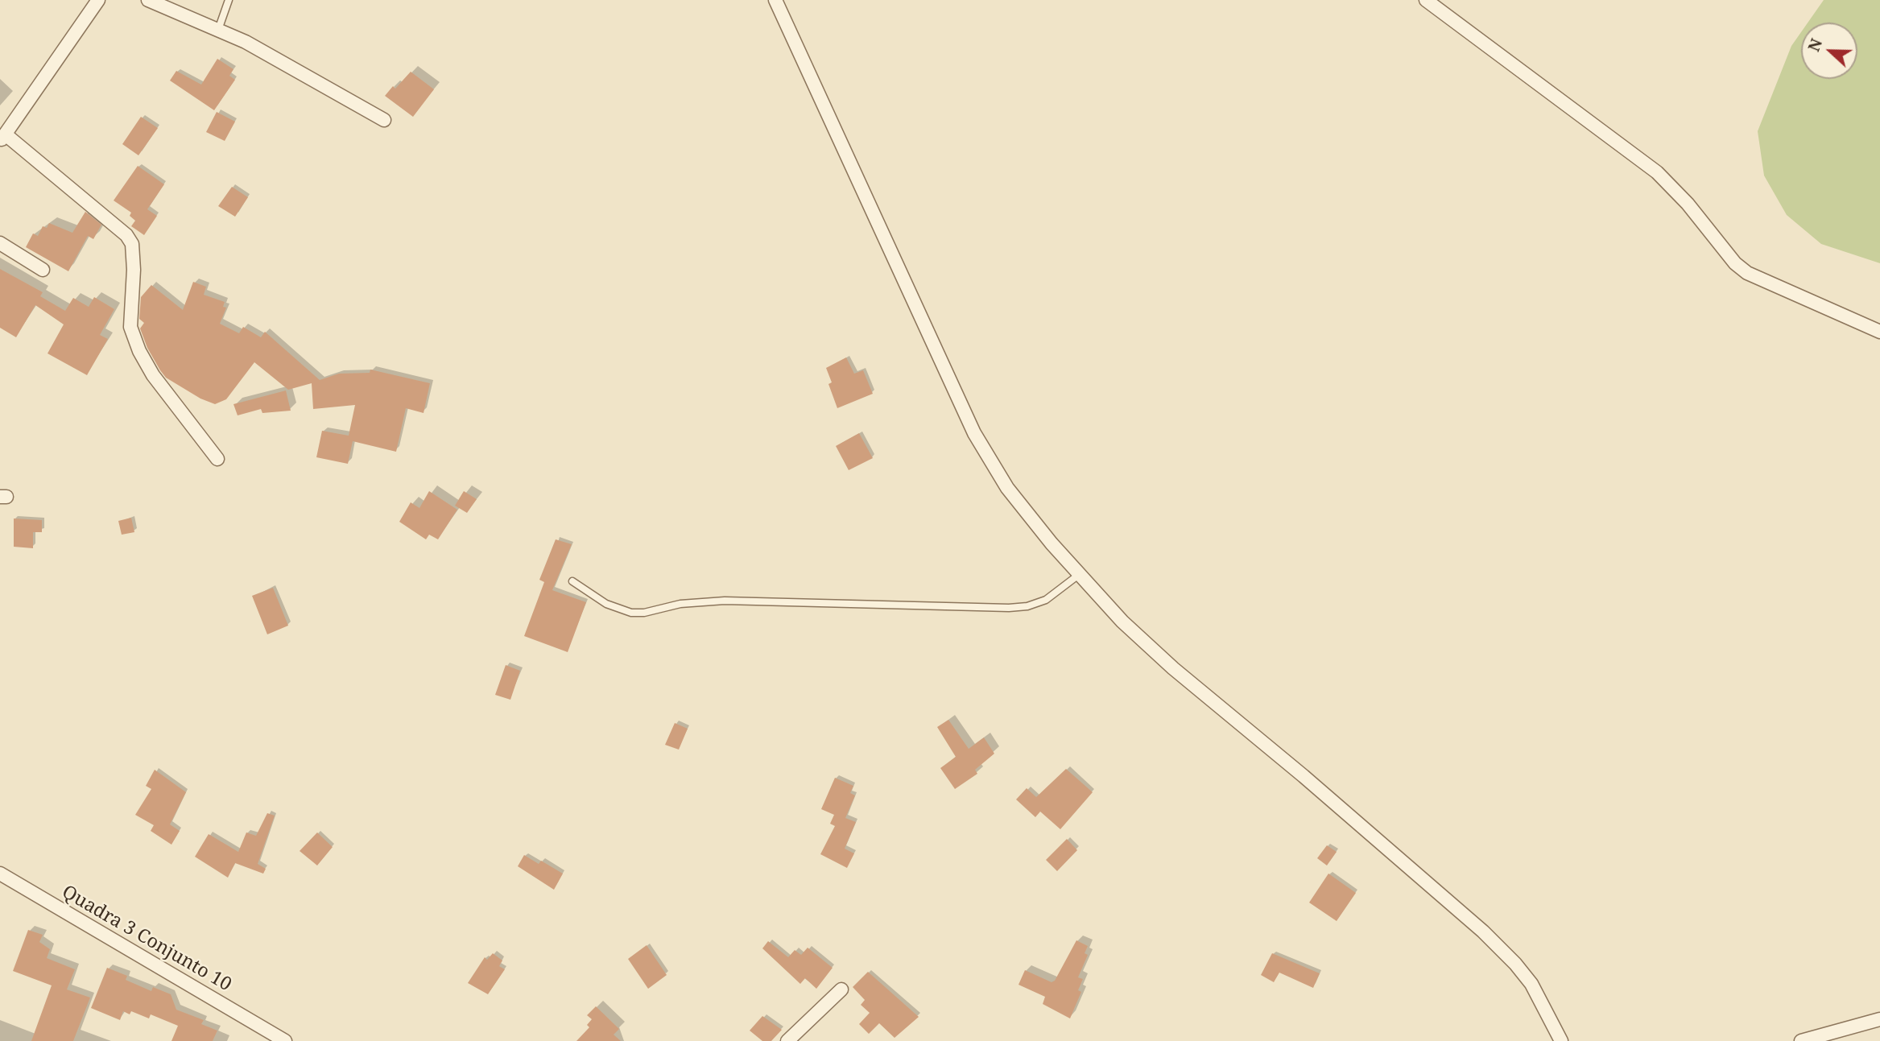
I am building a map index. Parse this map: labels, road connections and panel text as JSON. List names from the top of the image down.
{
  "streets": {
    "street": ["Quadra 3 Conjunto 10"]
  },
  "north": "left"
}
